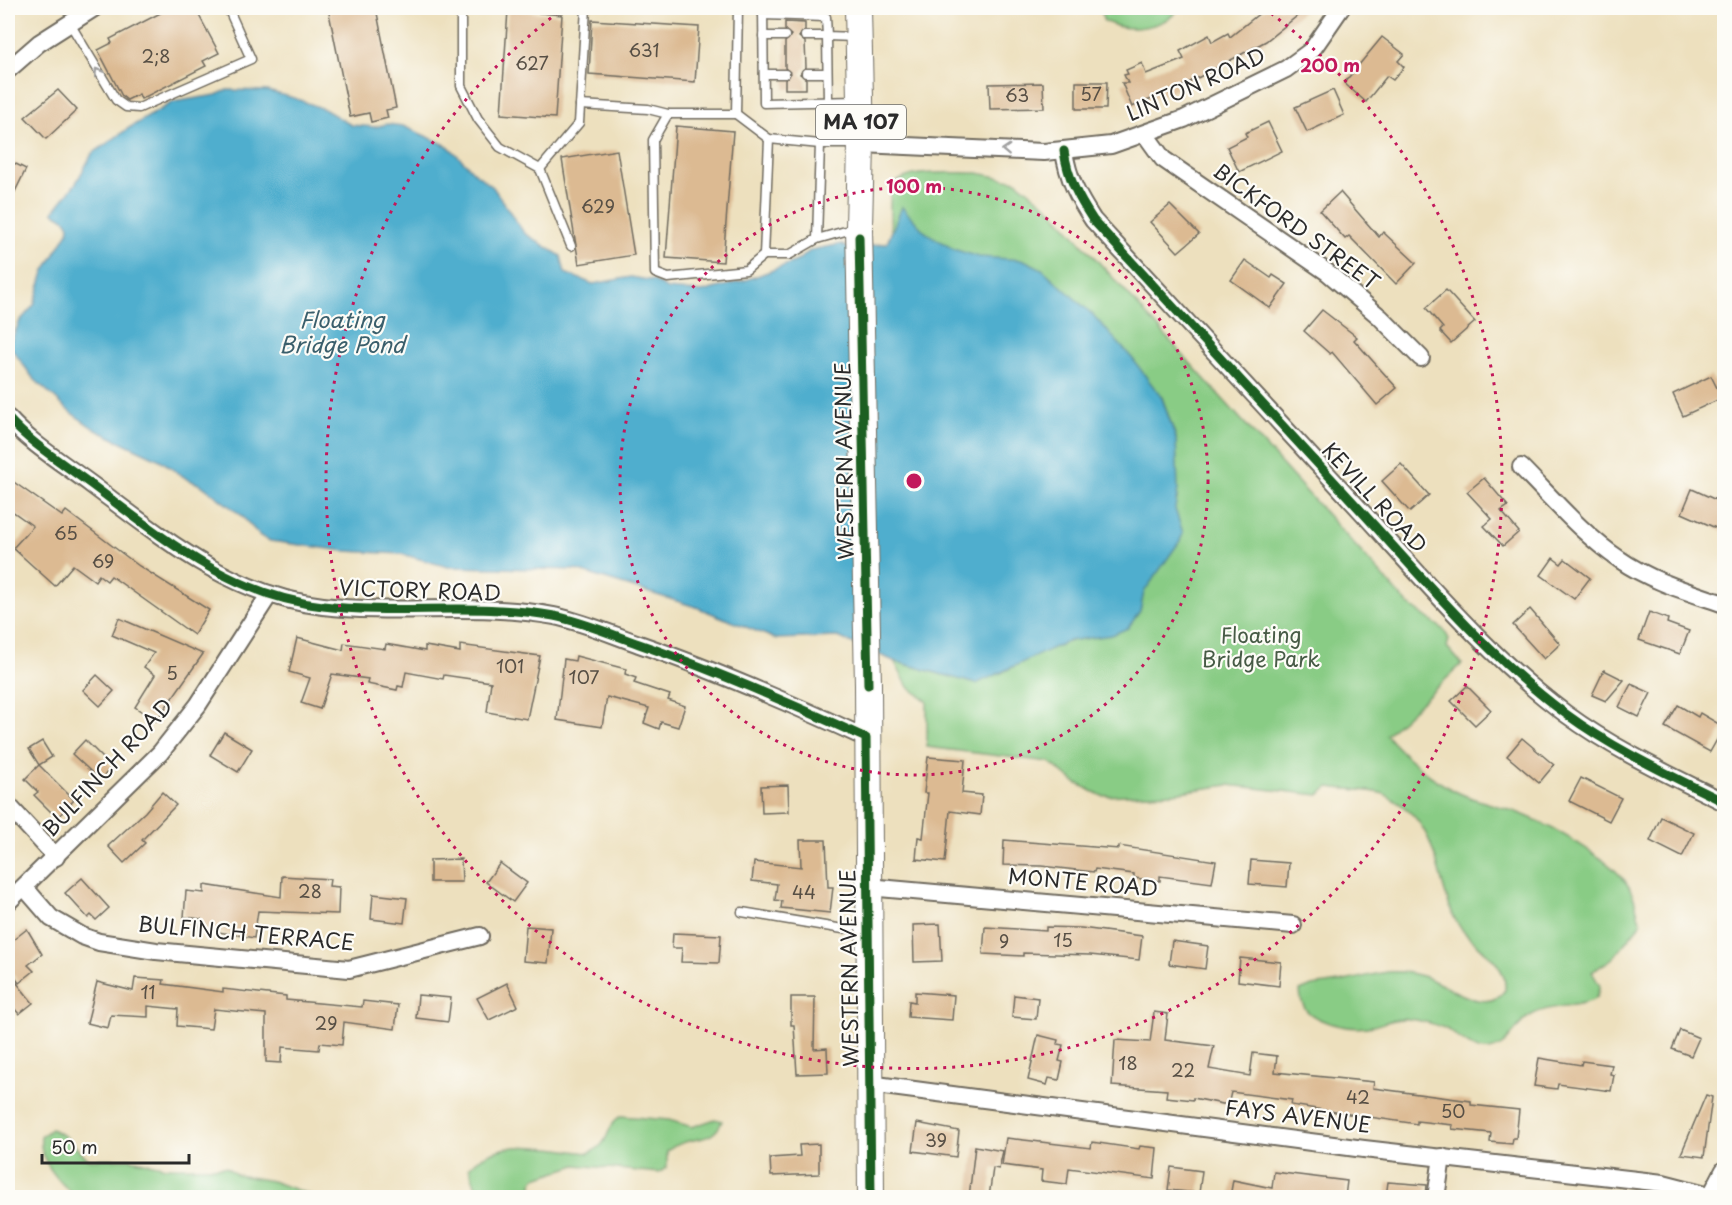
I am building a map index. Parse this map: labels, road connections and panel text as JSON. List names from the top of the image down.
{
  "streets": {
    "main road": ["MA 107", "WESTERN AVENUE"],
    "street": [
      "LINTON ROAD",
      "BICKFORD STREET",
      "KEVILL ROAD",
      "VICTORY ROAD",
      "BULFINCH ROAD",
      "MONTE ROAD",
      "BULFINCH TERRACE",
      "FAYS AVENUE"
    ]
  },
  "crossings": [
    ["LINTON ROAD", "BICKFORD STREET"],
    ["LINTON ROAD", "WESTERN AVENUE"],
    ["LINTON ROAD", "KEVILL ROAD"],
    ["WESTERN AVENUE", "VICTORY ROAD"],
    ["WESTERN AVENUE", "MONTE ROAD"],
    ["WESTERN AVENUE", "FAYS AVENUE"],
    ["VICTORY ROAD", "BULFINCH ROAD"],
    ["BULFINCH ROAD", "BULFINCH TERRACE"]
  ],
  "one_way": ["LINTON ROAD"],
  "water": ["Floating Bridge Pond"],
  "parks": ["Floating Bridge Park"],
  "house_numbers": [
    "631",
    "2;8",
    "627",
    "57",
    "63",
    "629",
    "65",
    "69",
    "101",
    "5",
    "107",
    "28",
    "44",
    "15",
    "9",
    "11",
    "29",
    "18",
    "22",
    "42",
    "50",
    "39"
  ],
  "scale_bar": "50 m",
  "rings": ["200 m", "100 m"]
}
